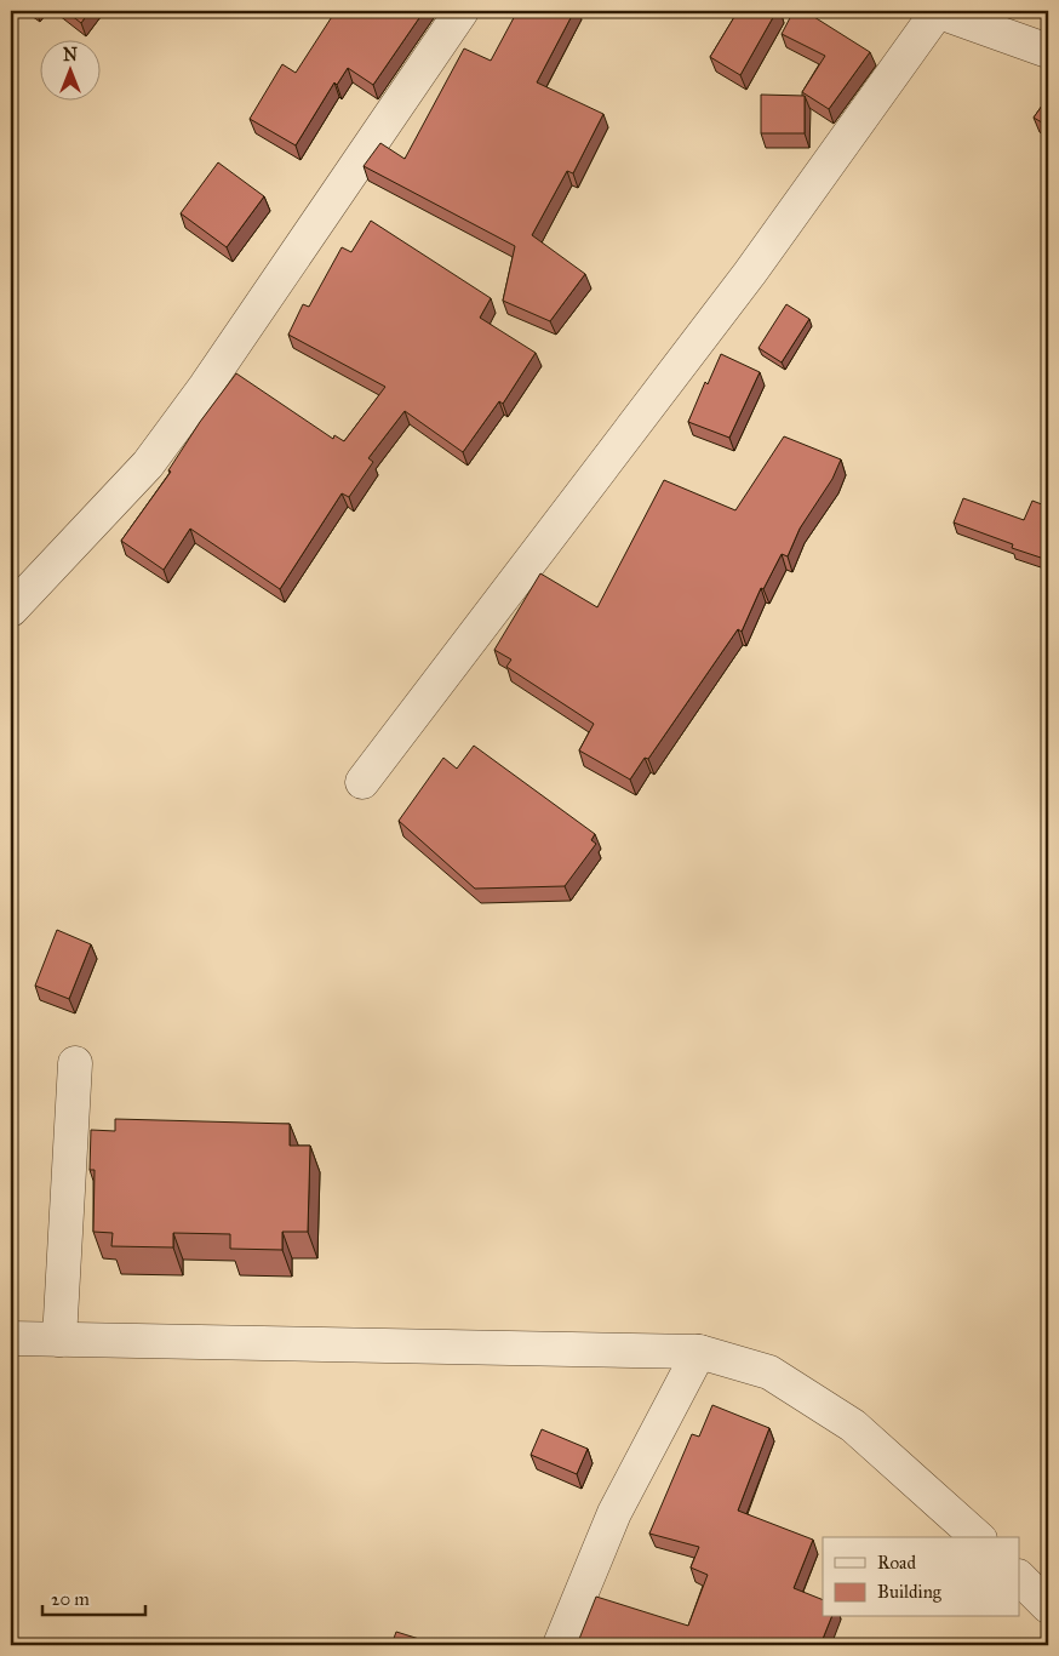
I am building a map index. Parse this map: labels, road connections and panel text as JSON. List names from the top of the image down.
{
  "legend": ["Road", "Building"],
  "scale_bar": "20 m",
  "north": "top"
}
